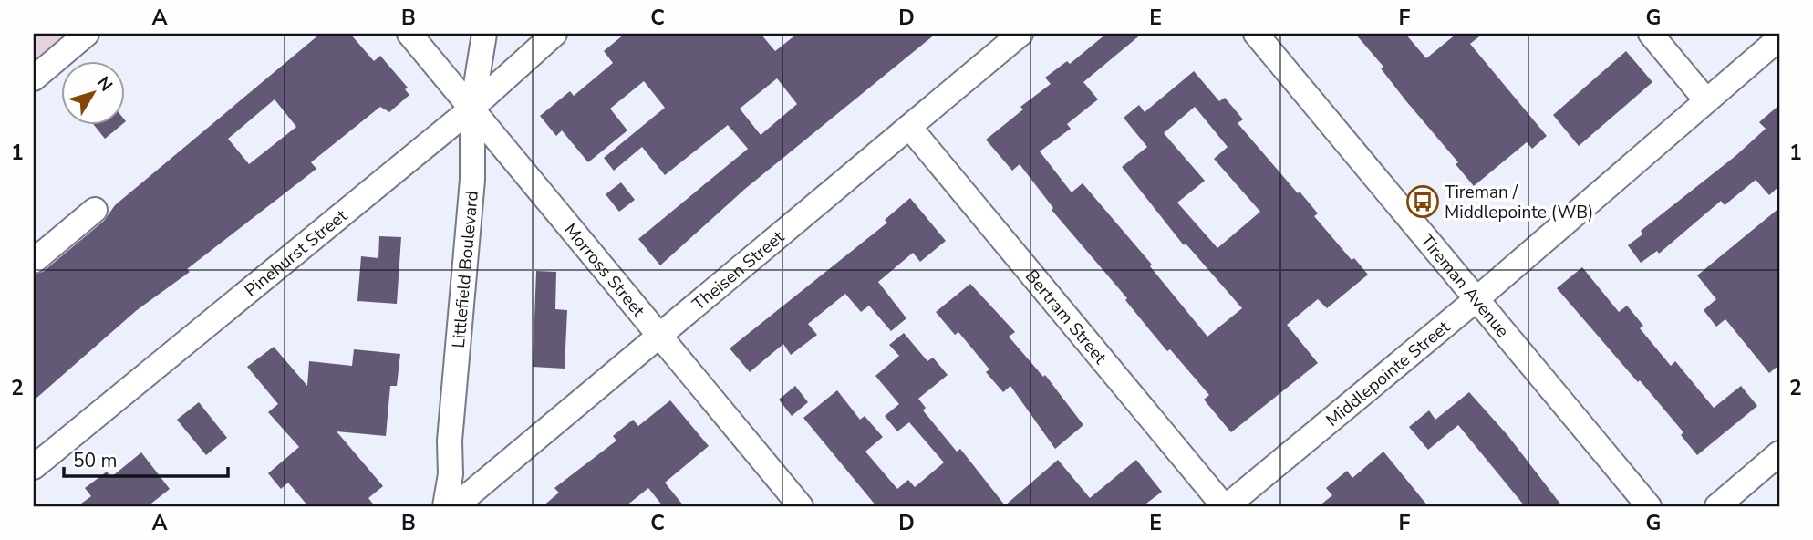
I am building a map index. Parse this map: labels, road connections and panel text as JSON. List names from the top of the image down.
{
  "streets": {
    "street": [
      "Pinehurst Street",
      "Littlefield Boulevard",
      "Morross Street",
      "Theisen Street",
      "Tireman Avenue",
      "Bertram Street",
      "Middlepointe Street"
    ]
  },
  "crossings": [
    ["Pinehurst Street", "Littlefield Boulevard"],
    ["Pinehurst Street", "Morross Street"],
    ["Littlefield Boulevard", "Morross Street"],
    ["Morross Street", "Theisen Street"],
    ["Theisen Street", "Bertram Street"],
    ["Tireman Avenue", "Middlepointe Street"],
    ["Bertram Street", "Middlepointe Street"]
  ],
  "places": {
    "bus stop": ["Tireman / Middlepointe (WB)"]
  },
  "scale_bar": "50 m",
  "north": "top right",
  "grid": {
    "columns": [
      "A",
      "B",
      "C",
      "D",
      "E",
      "F",
      "G"
    ],
    "rows": ["1", "2"]
  }
}
